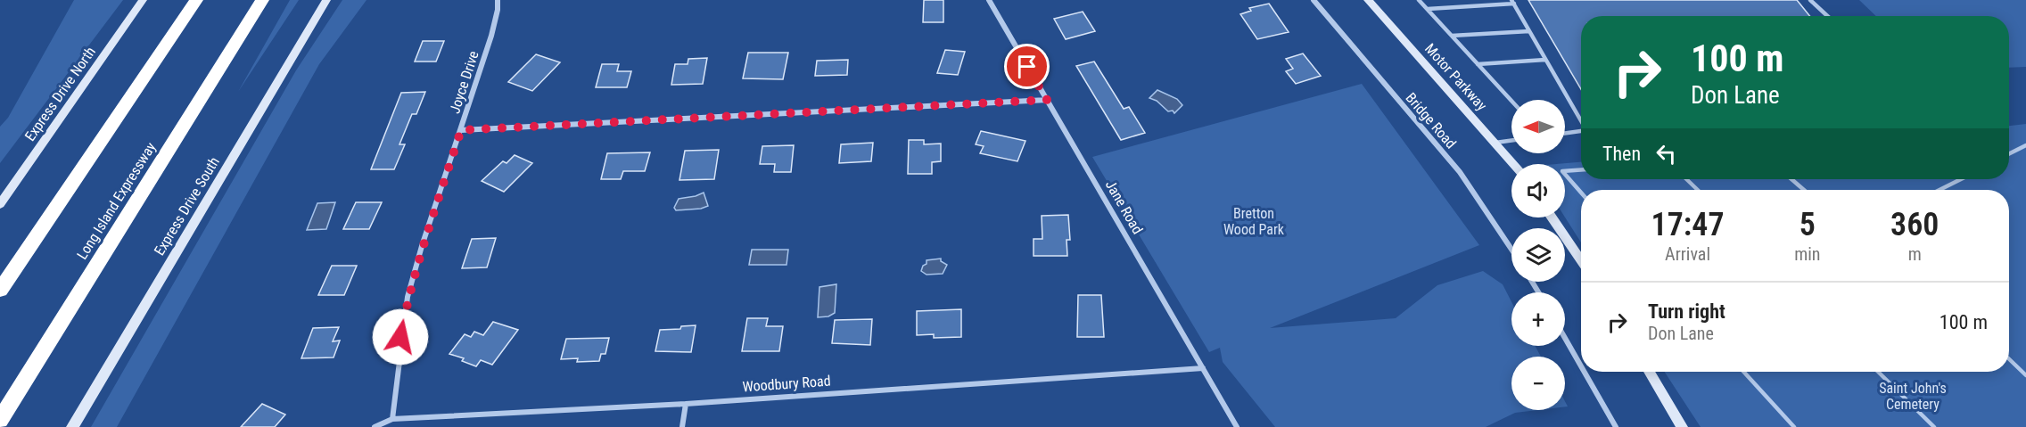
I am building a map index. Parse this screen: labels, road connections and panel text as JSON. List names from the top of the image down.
{
  "streets": {
    "highway": ["Long Island Expressway"],
    "main road": ["Motor Parkway", "Express Drive North", "Express Drive South"],
    "street": [
      "Joyce Drive",
      "Bridge Road",
      "Jane Road",
      "Woodbury Road"
    ]
  },
  "crossings": [
    ["Joyce Drive", "Woodbury Road"],
    ["Jane Road", "Woodbury Road"]
  ],
  "parks": ["Bretton Wood Park", "Saint John's Cemetery"],
  "north": "left",
  "page": {
    "turn": ["100 m", "Don Lane"],
    "map_buttons": ["+", "−"],
    "then": "Then",
    "eta": [
      "17:47",
      "Arrival",
      "5",
      "min",
      "360",
      "m"
    ],
    "list": [
      {
        "name": "Turn right",
        "note": "Don Lane",
        "value": "100 m"
      }
    ]
  }
}
